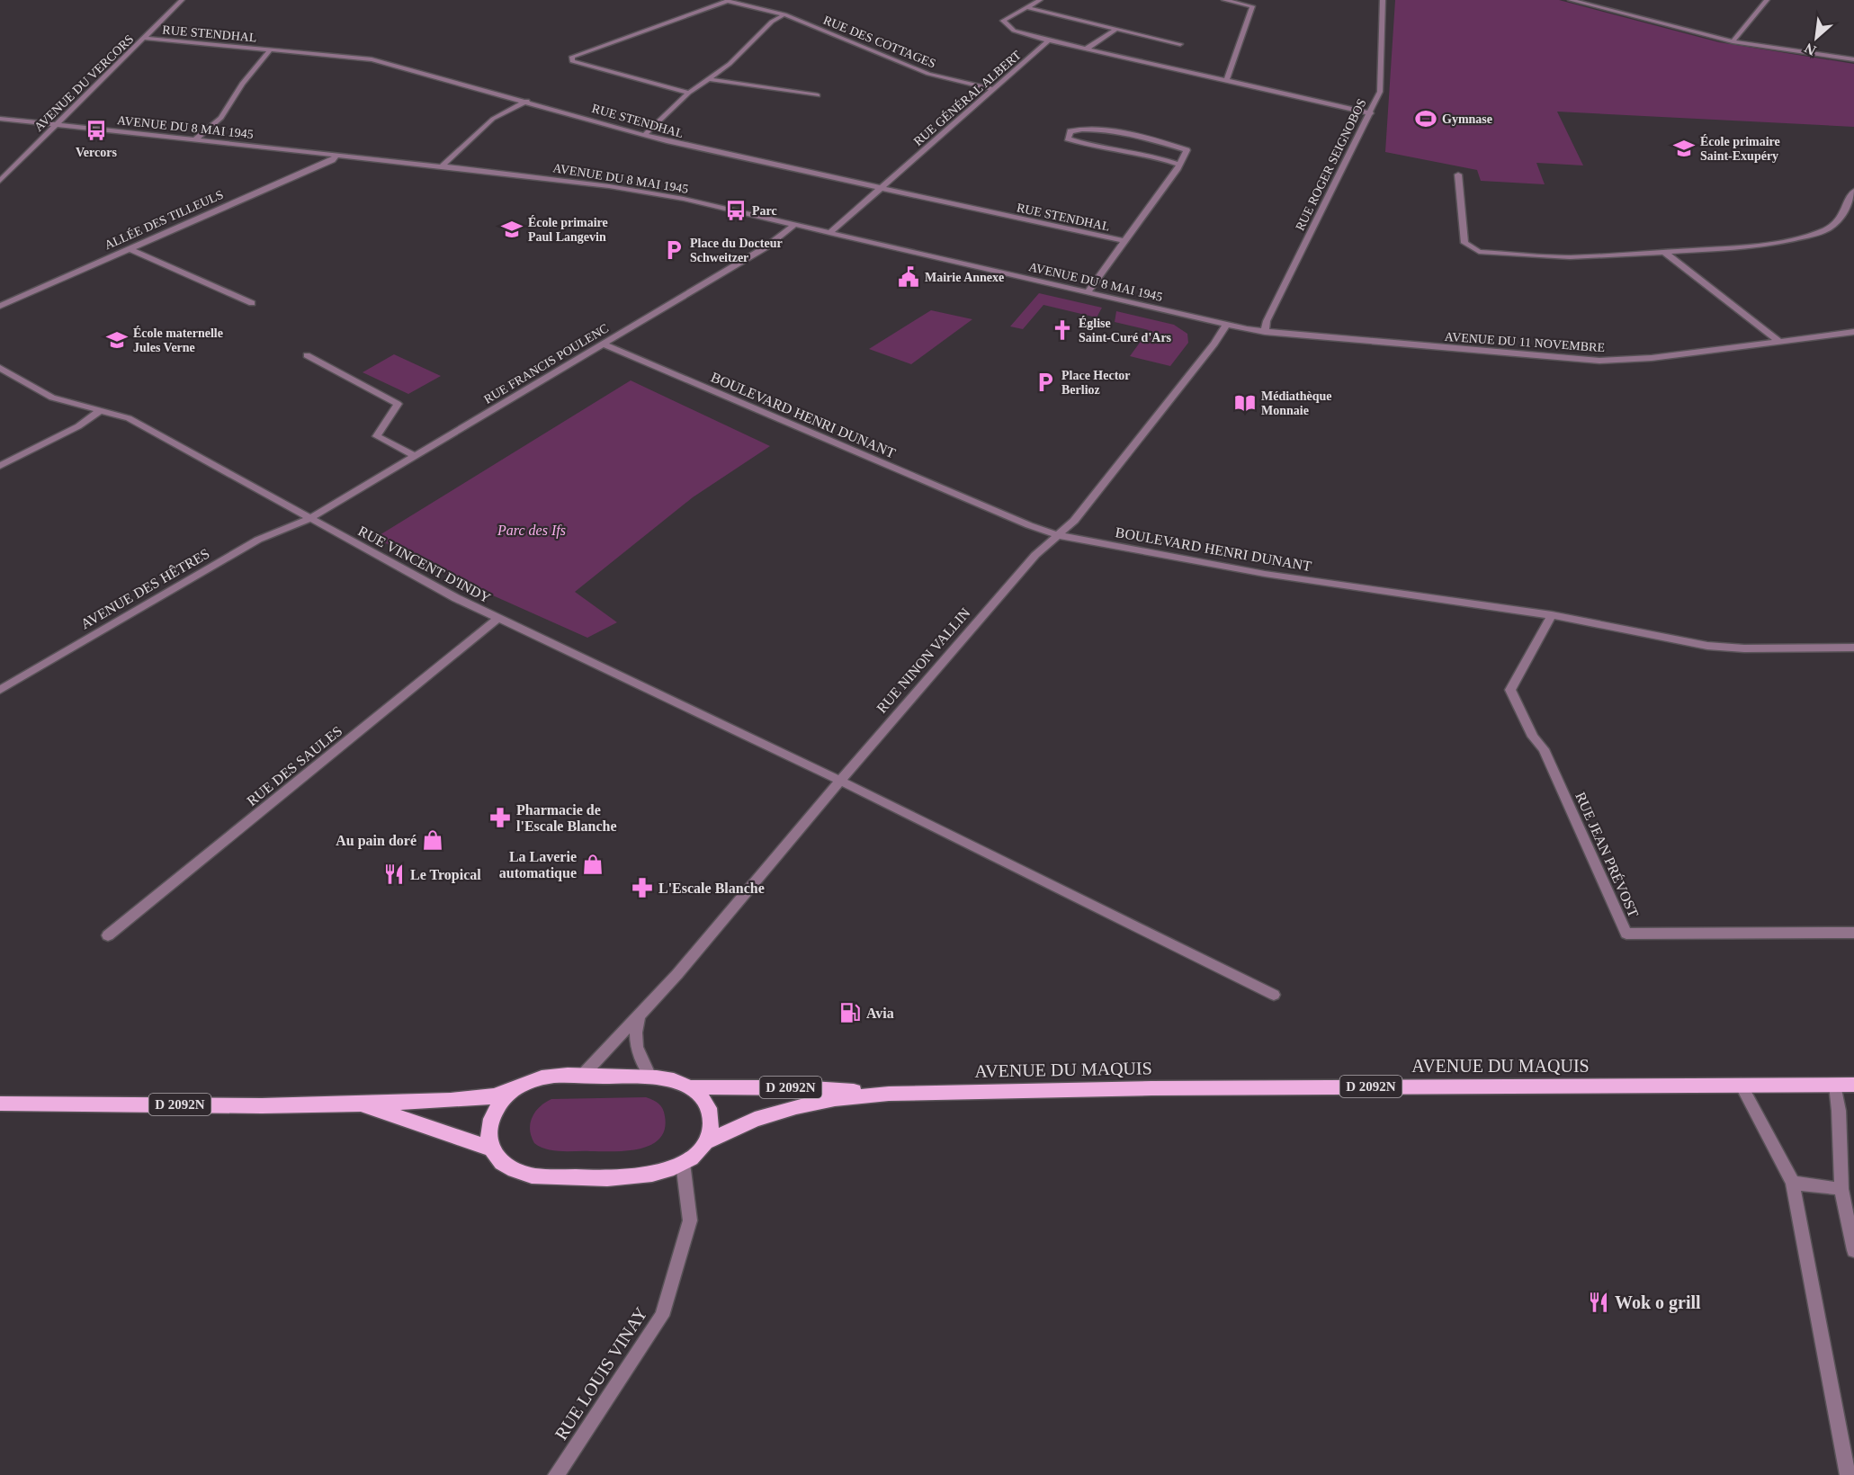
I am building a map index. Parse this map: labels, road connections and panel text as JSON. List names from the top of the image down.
{
  "streets": {
    "main road": ["AVENUE DU MAQUIS", "D 2092N"],
    "street": [
      "RUE STENDHAL",
      "RUE DES COTTAGES",
      "AVENUE DU VERCORS",
      "RUE GÉNÉRAL ALBERT",
      "AVENUE DU 8 MAI 1945",
      "RUE ROGER SEIGNOBOS",
      "ALLÉE DES TILLEULS",
      "AVENUE DU 11 NOVEMBRE",
      "RUE FRANCIS POULENC",
      "BOULEVARD HENRI DUNANT",
      "RUE VINCENT D'INDY",
      "AVENUE DES HÊTRES",
      "RUE NINON VALLIN",
      "RUE DES SAULES",
      "RUE JEAN PRÉVOST",
      "RUE LOUIS VINAY"
    ]
  },
  "crossings": [
    ["RUE STENDHAL", "AVENUE DU VERCORS"],
    ["RUE STENDHAL", "RUE GÉNÉRAL ALBERT"],
    ["RUE DES COTTAGES", "RUE GÉNÉRAL ALBERT"],
    ["AVENUE DU VERCORS", "AVENUE DU 8 MAI 1945"],
    ["RUE GÉNÉRAL ALBERT", "AVENUE DU 8 MAI 1945"],
    ["AVENUE DU 8 MAI 1945", "ALLÉE DES TILLEULS"],
    ["AVENUE DU 8 MAI 1945", "AVENUE DU 11 NOVEMBRE"],
    ["AVENUE DU 8 MAI 1945", "RUE FRANCIS POULENC"],
    ["AVENUE DU 8 MAI 1945", "RUE NINON VALLIN"],
    ["RUE ROGER SEIGNOBOS", "AVENUE DU 11 NOVEMBRE"],
    ["AVENUE DU 11 NOVEMBRE", "RUE NINON VALLIN"],
    ["RUE FRANCIS POULENC", "BOULEVARD HENRI DUNANT"],
    ["RUE FRANCIS POULENC", "RUE VINCENT D'INDY"],
    ["RUE FRANCIS POULENC", "AVENUE DES HÊTRES"],
    ["BOULEVARD HENRI DUNANT", "RUE NINON VALLIN"],
    ["BOULEVARD HENRI DUNANT", "RUE JEAN PRÉVOST"],
    ["RUE VINCENT D'INDY", "AVENUE DES HÊTRES"],
    ["RUE VINCENT D'INDY", "RUE NINON VALLIN"],
    ["RUE VINCENT D'INDY", "RUE DES SAULES"],
    ["RUE NINON VALLIN", "AVENUE DU MAQUIS"],
    ["AVENUE DU MAQUIS", "RUE LOUIS VINAY"]
  ],
  "parks": ["Parc des Ifs"],
  "places": {
    "sports": ["Gymnase"],
    "bus stop": ["Vercors", "Parc"],
    "school or university": ["École primaire Saint-Exupéry", "École primaire Paul Langevin", "École maternelle Jules Verne"],
    "parking": ["Place du Docteur Schweitzer", "Place Hector Berlioz"],
    "public building": ["Mairie Annexe"],
    "church": ["Église Saint-Curé d'Ars"],
    "library": ["Médiathèque Monnaie"],
    "pharmacy": ["Pharmacie de l'Escale Blanche", "L'Escale Blanche"],
    "shop": ["Au pain doré", "La Laverie automatique"],
    "restaurant": ["Le Tropical", "Wok o grill"],
    "fuel station": ["Avia"]
  },
  "north": "bottom left"
}
